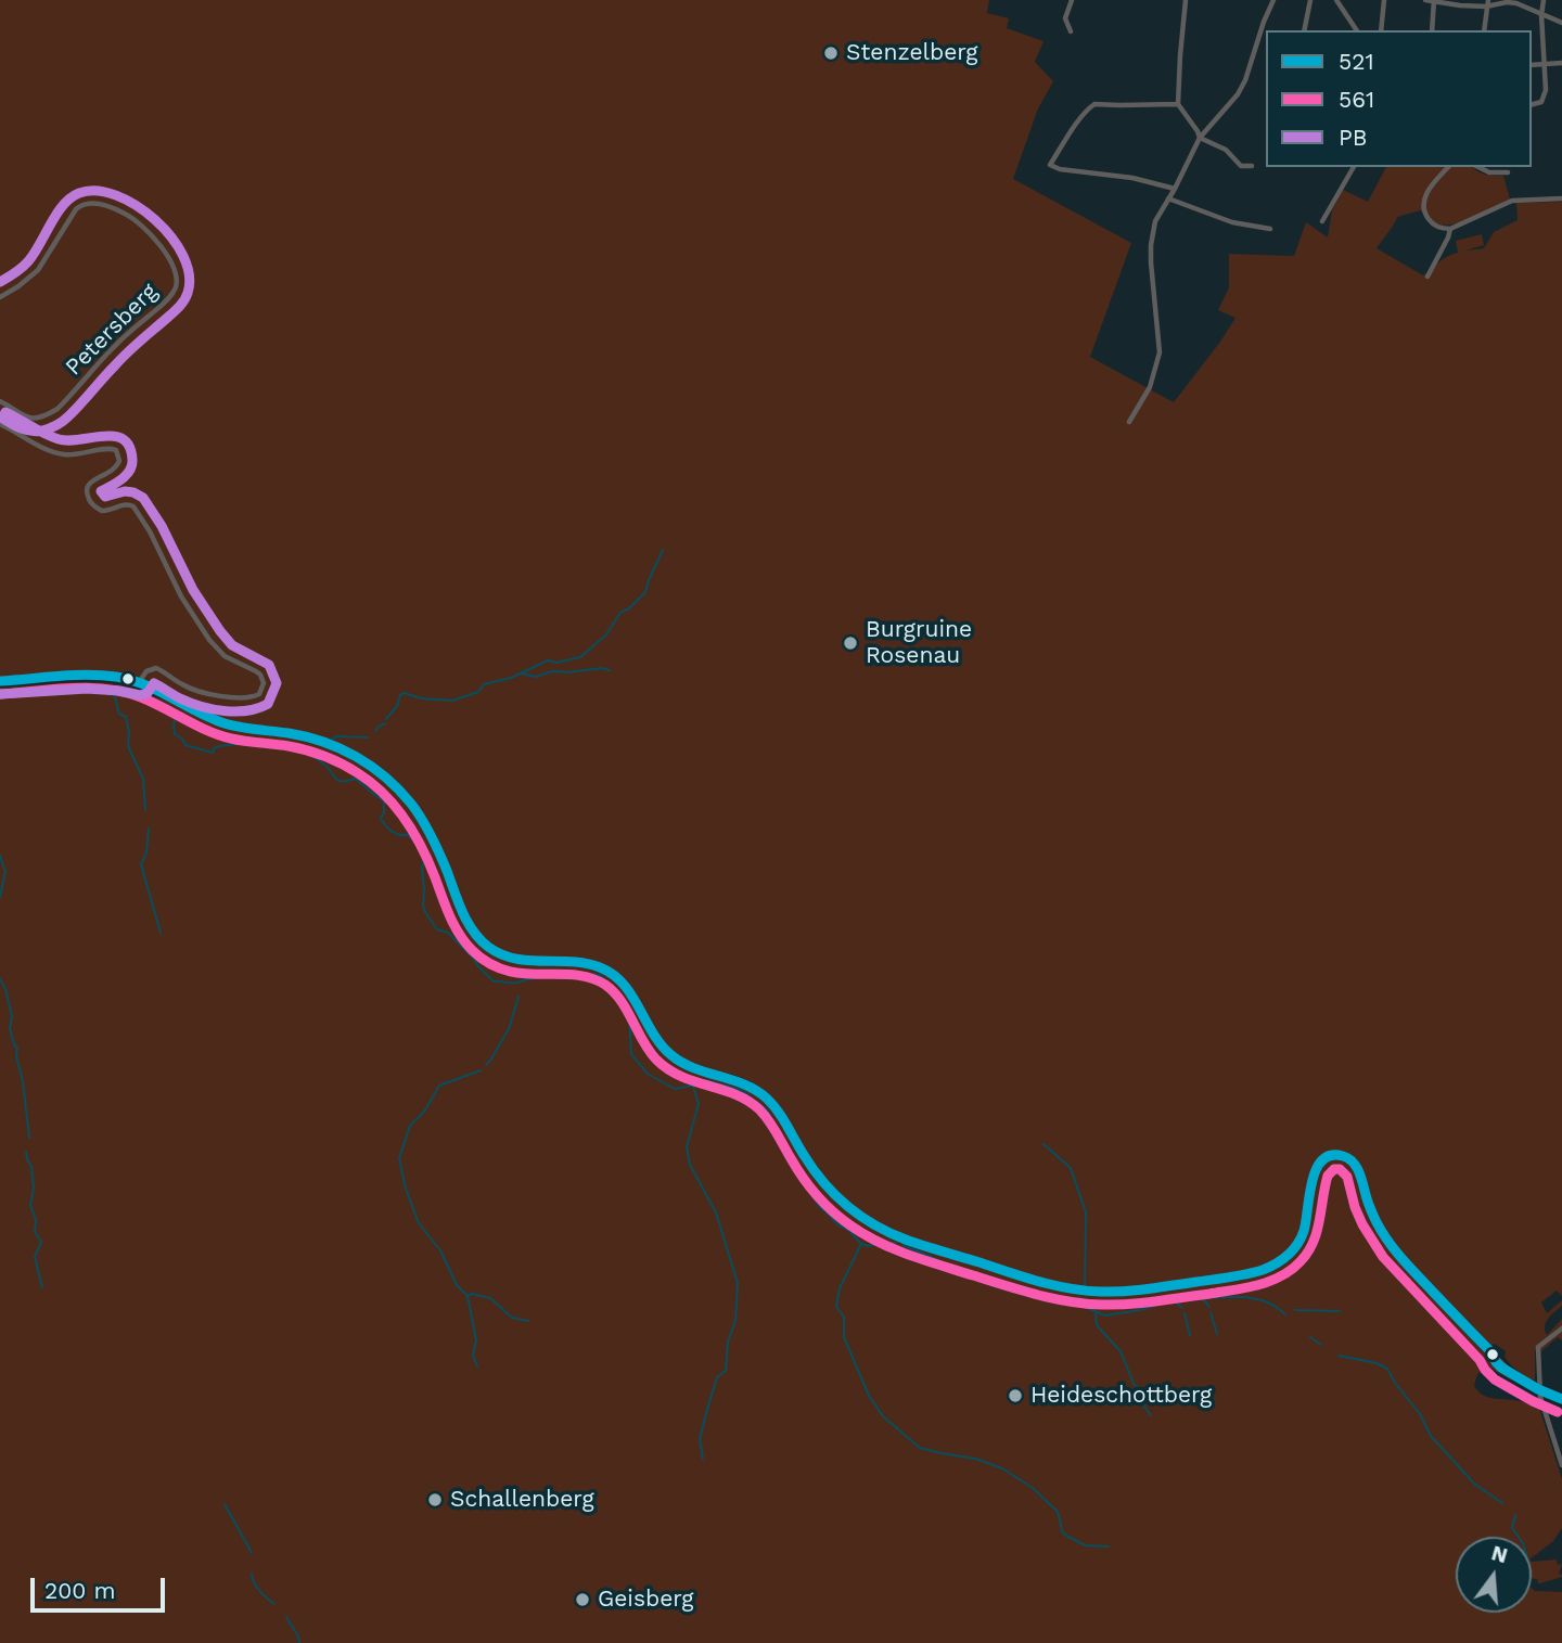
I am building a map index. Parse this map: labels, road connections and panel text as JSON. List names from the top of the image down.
{
  "streets": {
    "street": ["Petersberg"]
  },
  "places": [
    "Stenzelberg",
    "Burgruine Rosenau",
    "Heideschottberg",
    "Schallenberg",
    "Geisberg"
  ],
  "lines": ["transit line PB", "transit line 521", "transit line 561"],
  "legend": ["521", "561", "PB"],
  "scale_bar": "200 m",
  "north": "top"
}
